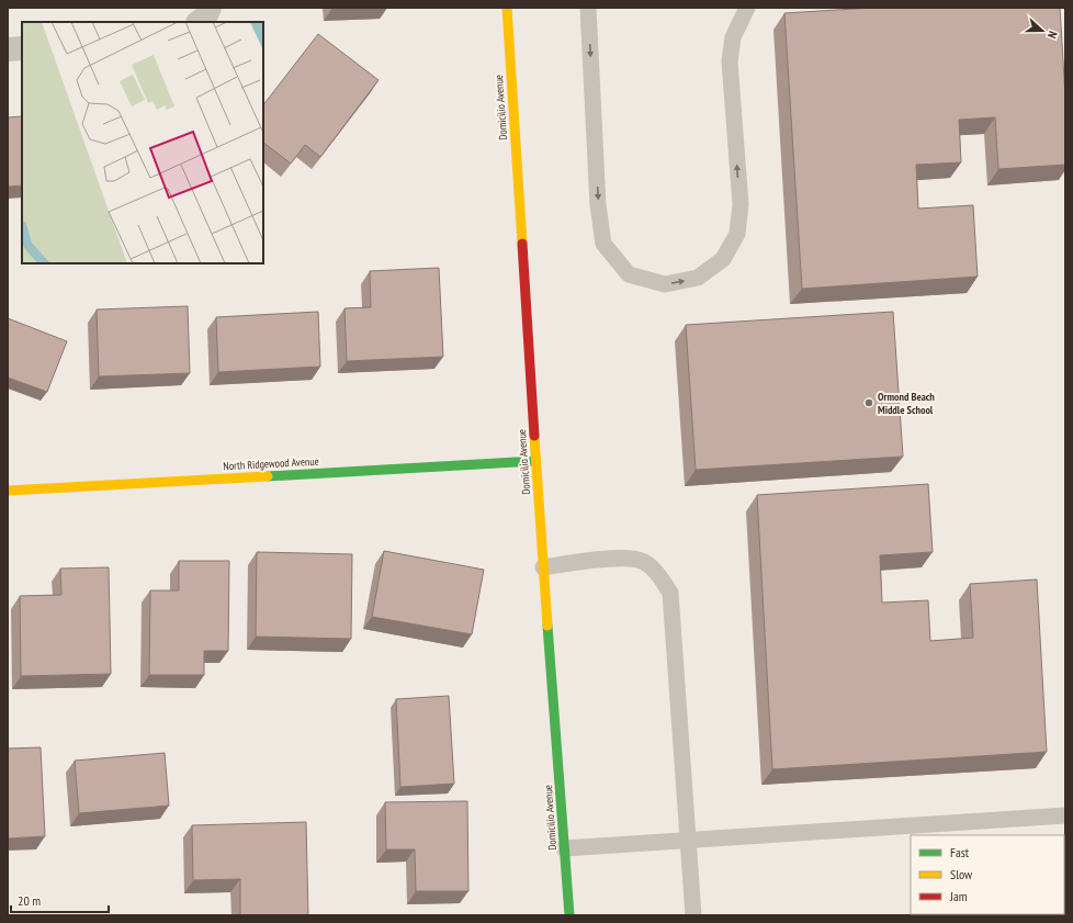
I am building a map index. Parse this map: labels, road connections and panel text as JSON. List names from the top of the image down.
{
  "streets": {
    "street": ["Domicilio Avenue", "North Ridgewood Avenue"]
  },
  "crossings": [
    ["Domicilio Avenue", "North Ridgewood Avenue"]
  ],
  "places": ["Ormond Beach Middle School"],
  "legend": ["Fast", "Slow", "Jam"],
  "scale_bar": "20 m",
  "north": "right"
}
